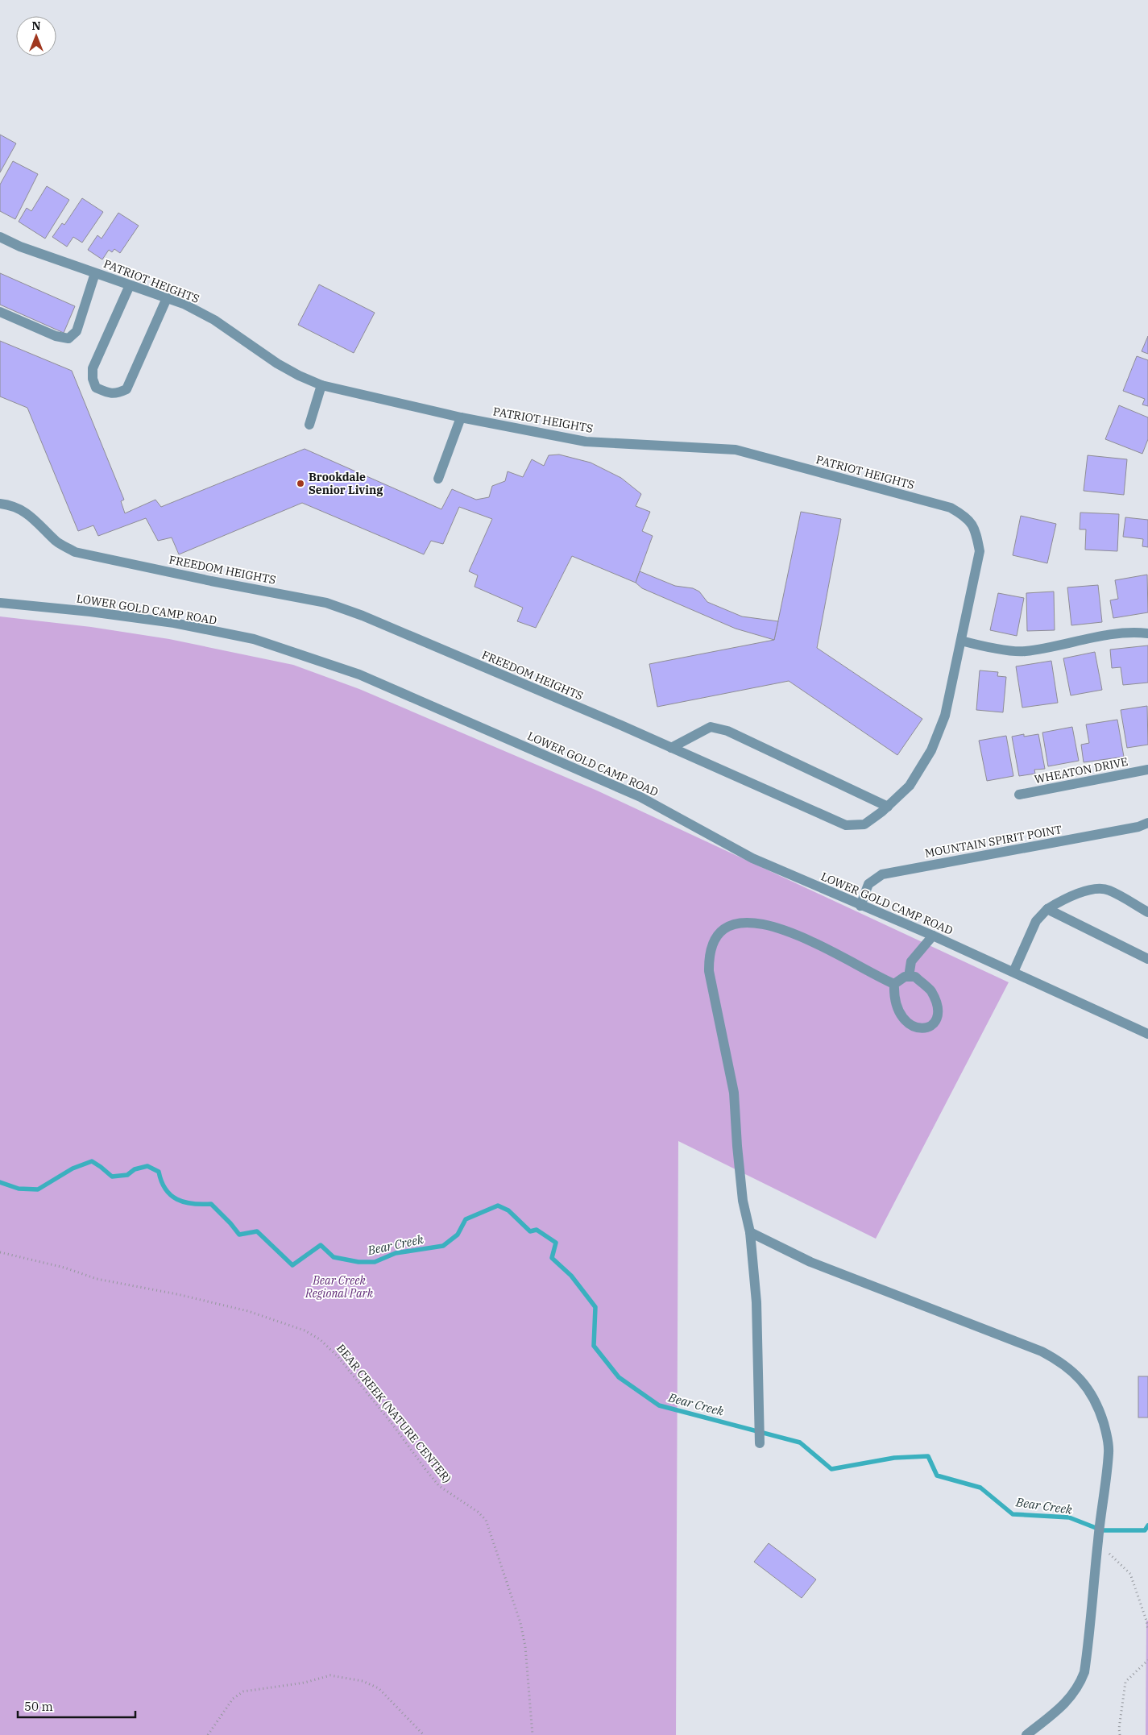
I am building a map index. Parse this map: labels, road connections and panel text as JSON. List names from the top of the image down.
{
  "streets": {
    "street": [
      "PATRIOT HEIGHTS",
      "FREEDOM HEIGHTS",
      "LOWER GOLD CAMP ROAD",
      "WHEATON DRIVE",
      "MOUNTAIN SPIRIT POINT"
    ],
    "path": ["BEAR CREEK (NATURE CENTER)"]
  },
  "crossings": [
    ["PATRIOT HEIGHTS", "FREEDOM HEIGHTS"],
    ["LOWER GOLD CAMP ROAD", "MOUNTAIN SPIRIT POINT"]
  ],
  "water": ["Bear Creek"],
  "parks": ["Bear Creek Regional Park"],
  "places": ["Brookdale Senior Living"],
  "scale_bar": "50 m",
  "north": "top"
}
